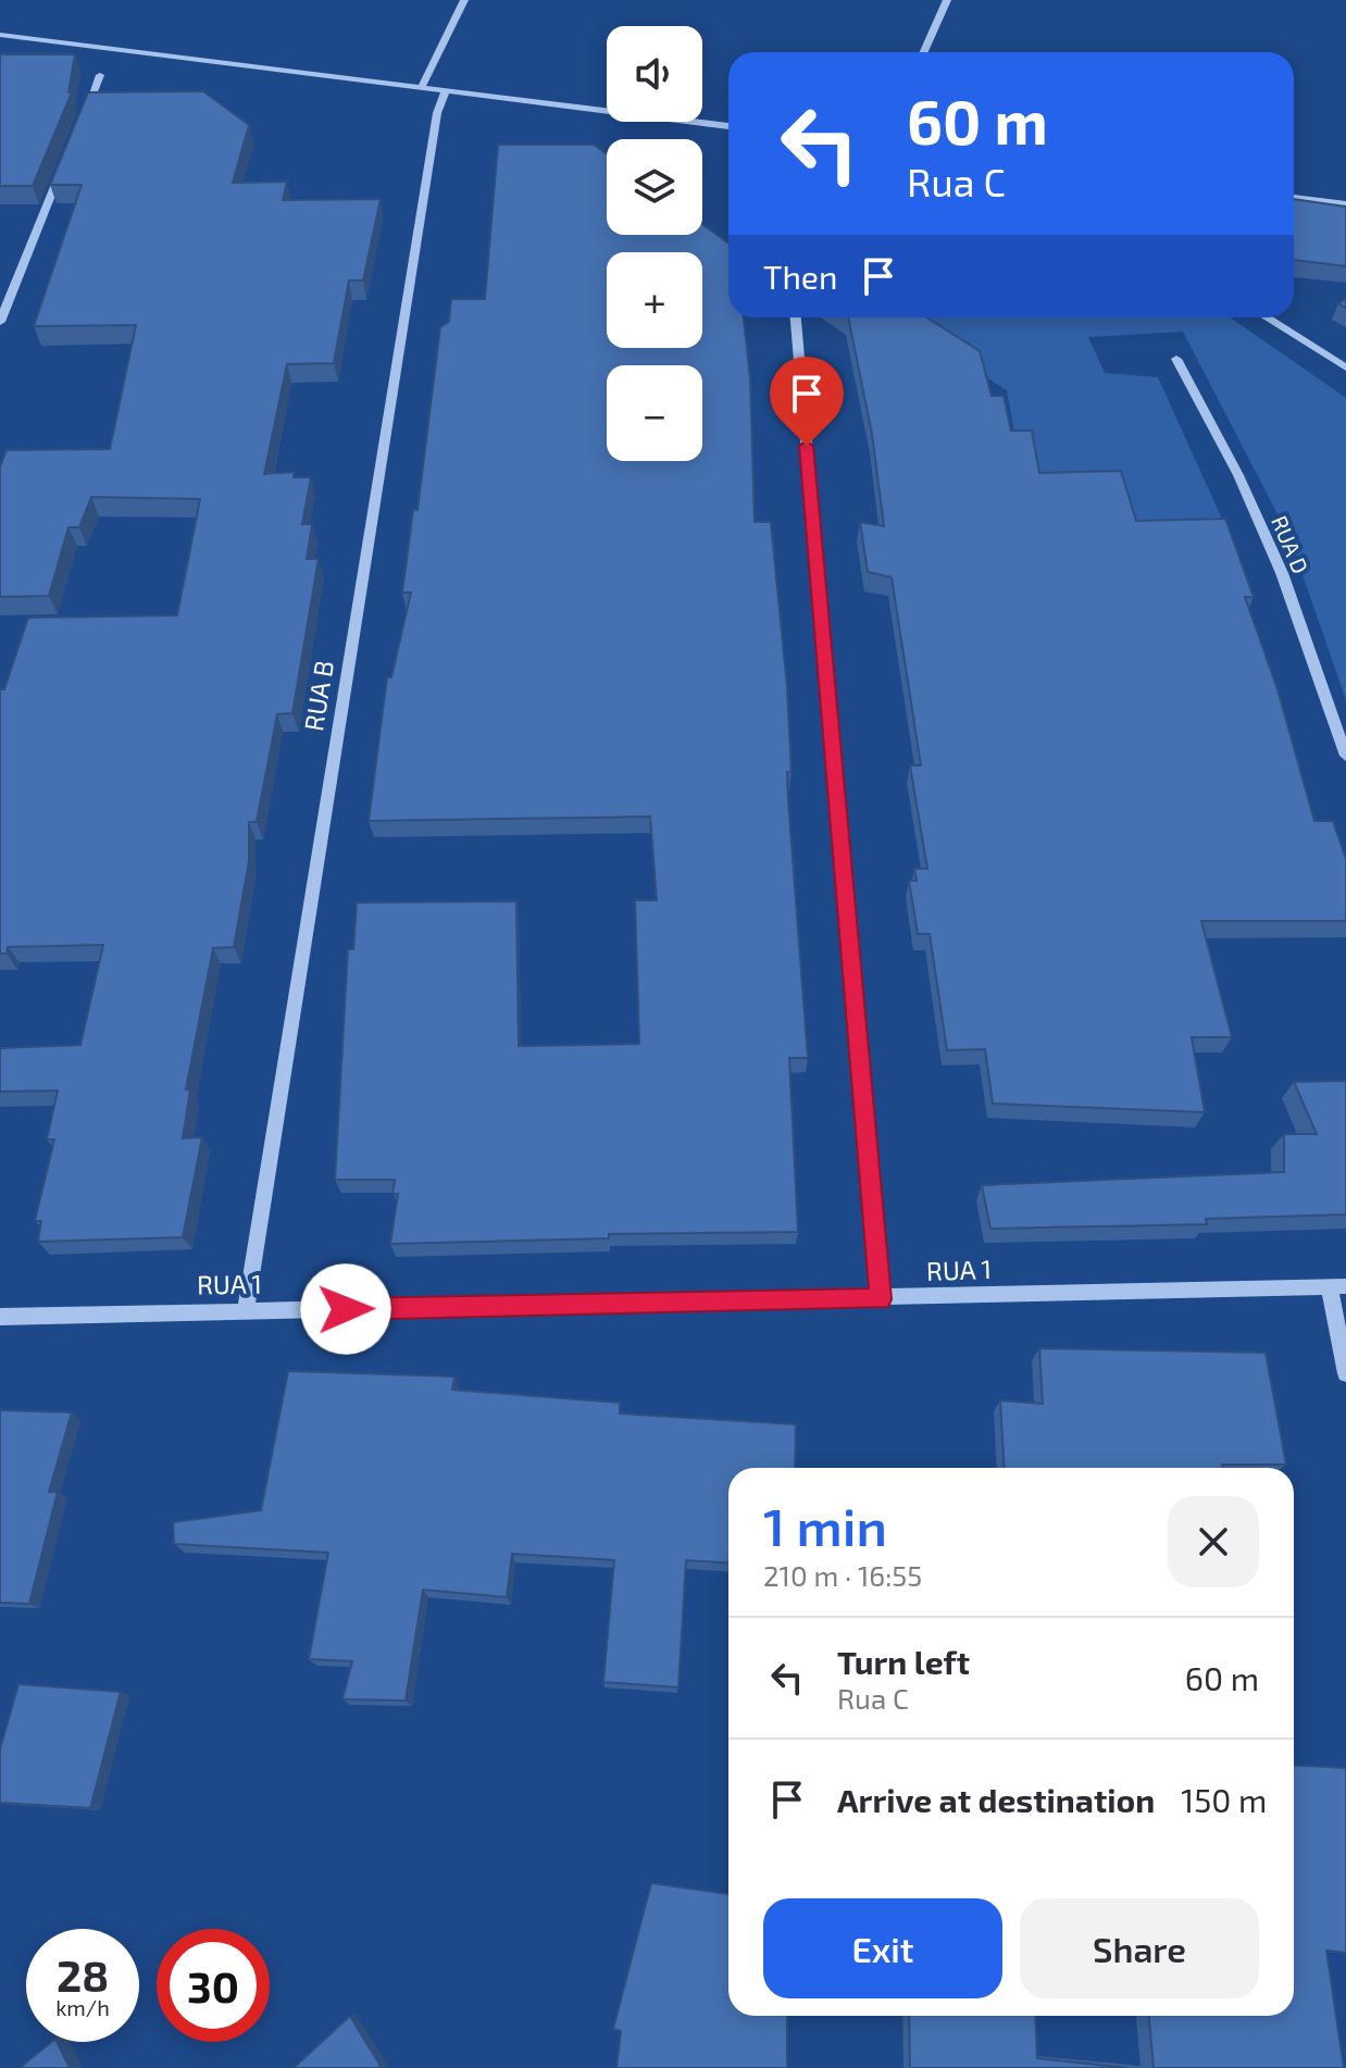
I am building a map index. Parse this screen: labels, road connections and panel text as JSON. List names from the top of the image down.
{
  "streets": {
    "street": ["RUA D", "RUA B", "RUA 1"]
  },
  "crossings": [
    ["RUA B", "RUA 1"]
  ],
  "page": {
    "map_buttons": ["+", "−"],
    "turn": ["60 m", "Rua C"],
    "then": "Then",
    "heading": ["1 min", "210 m · 16:55"],
    "list": [
      {
        "name": "Turn left",
        "note": "Rua C",
        "value": "60 m"
      },
      {
        "name": "Arrive at destination",
        "value": "150 m"
      }
    ],
    "buttons": ["Exit", "Share"],
    "speed": "28 km/h",
    "limit": "30"
  }
}
